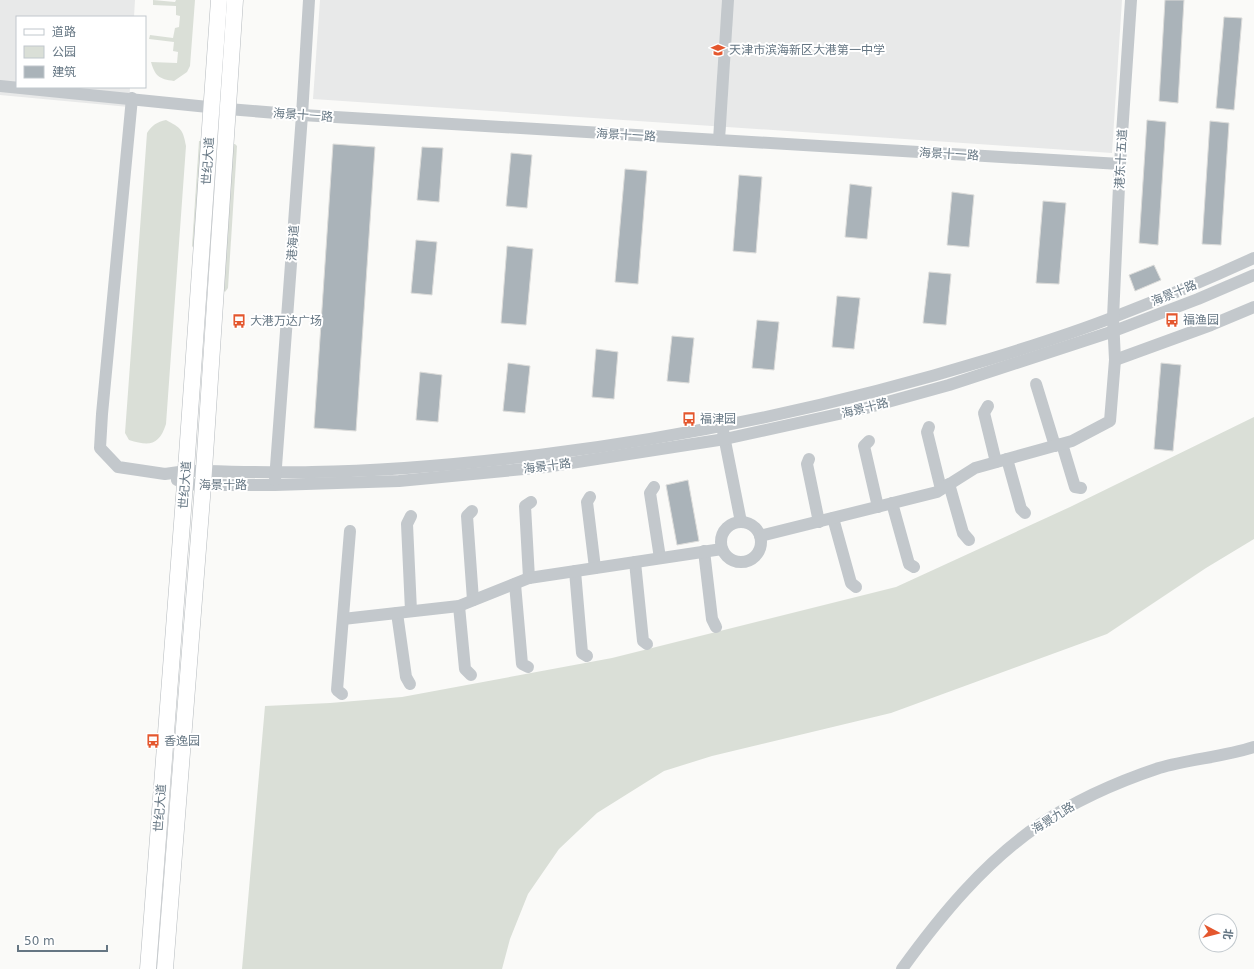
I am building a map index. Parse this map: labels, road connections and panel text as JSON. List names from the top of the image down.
{
  "streets": {
    "main road": ["世纪大道"],
    "street": [
      "海景十一路",
      "港东十五道",
      "港海道",
      "海景十路",
      "海景九路"
    ]
  },
  "crossings": [
    ["海景十一路", "港东十五道"],
    ["海景十一路", "世纪大道"],
    ["海景十一路", "港海道"],
    ["海景十一路", "海景十路"],
    ["港东十五道", "海景十路"],
    ["世纪大道", "海景十路"],
    ["港海道", "海景十路"]
  ],
  "places": {
    "school or university": ["天津市滨海新区大港第一中学"],
    "bus stop": [
      "福渔园",
      "大港万达广场",
      "福津园",
      "香逸园"
    ]
  },
  "legend": ["道路", "公园", "建筑"],
  "scale_bar": "50 m",
  "north": "right"
}
